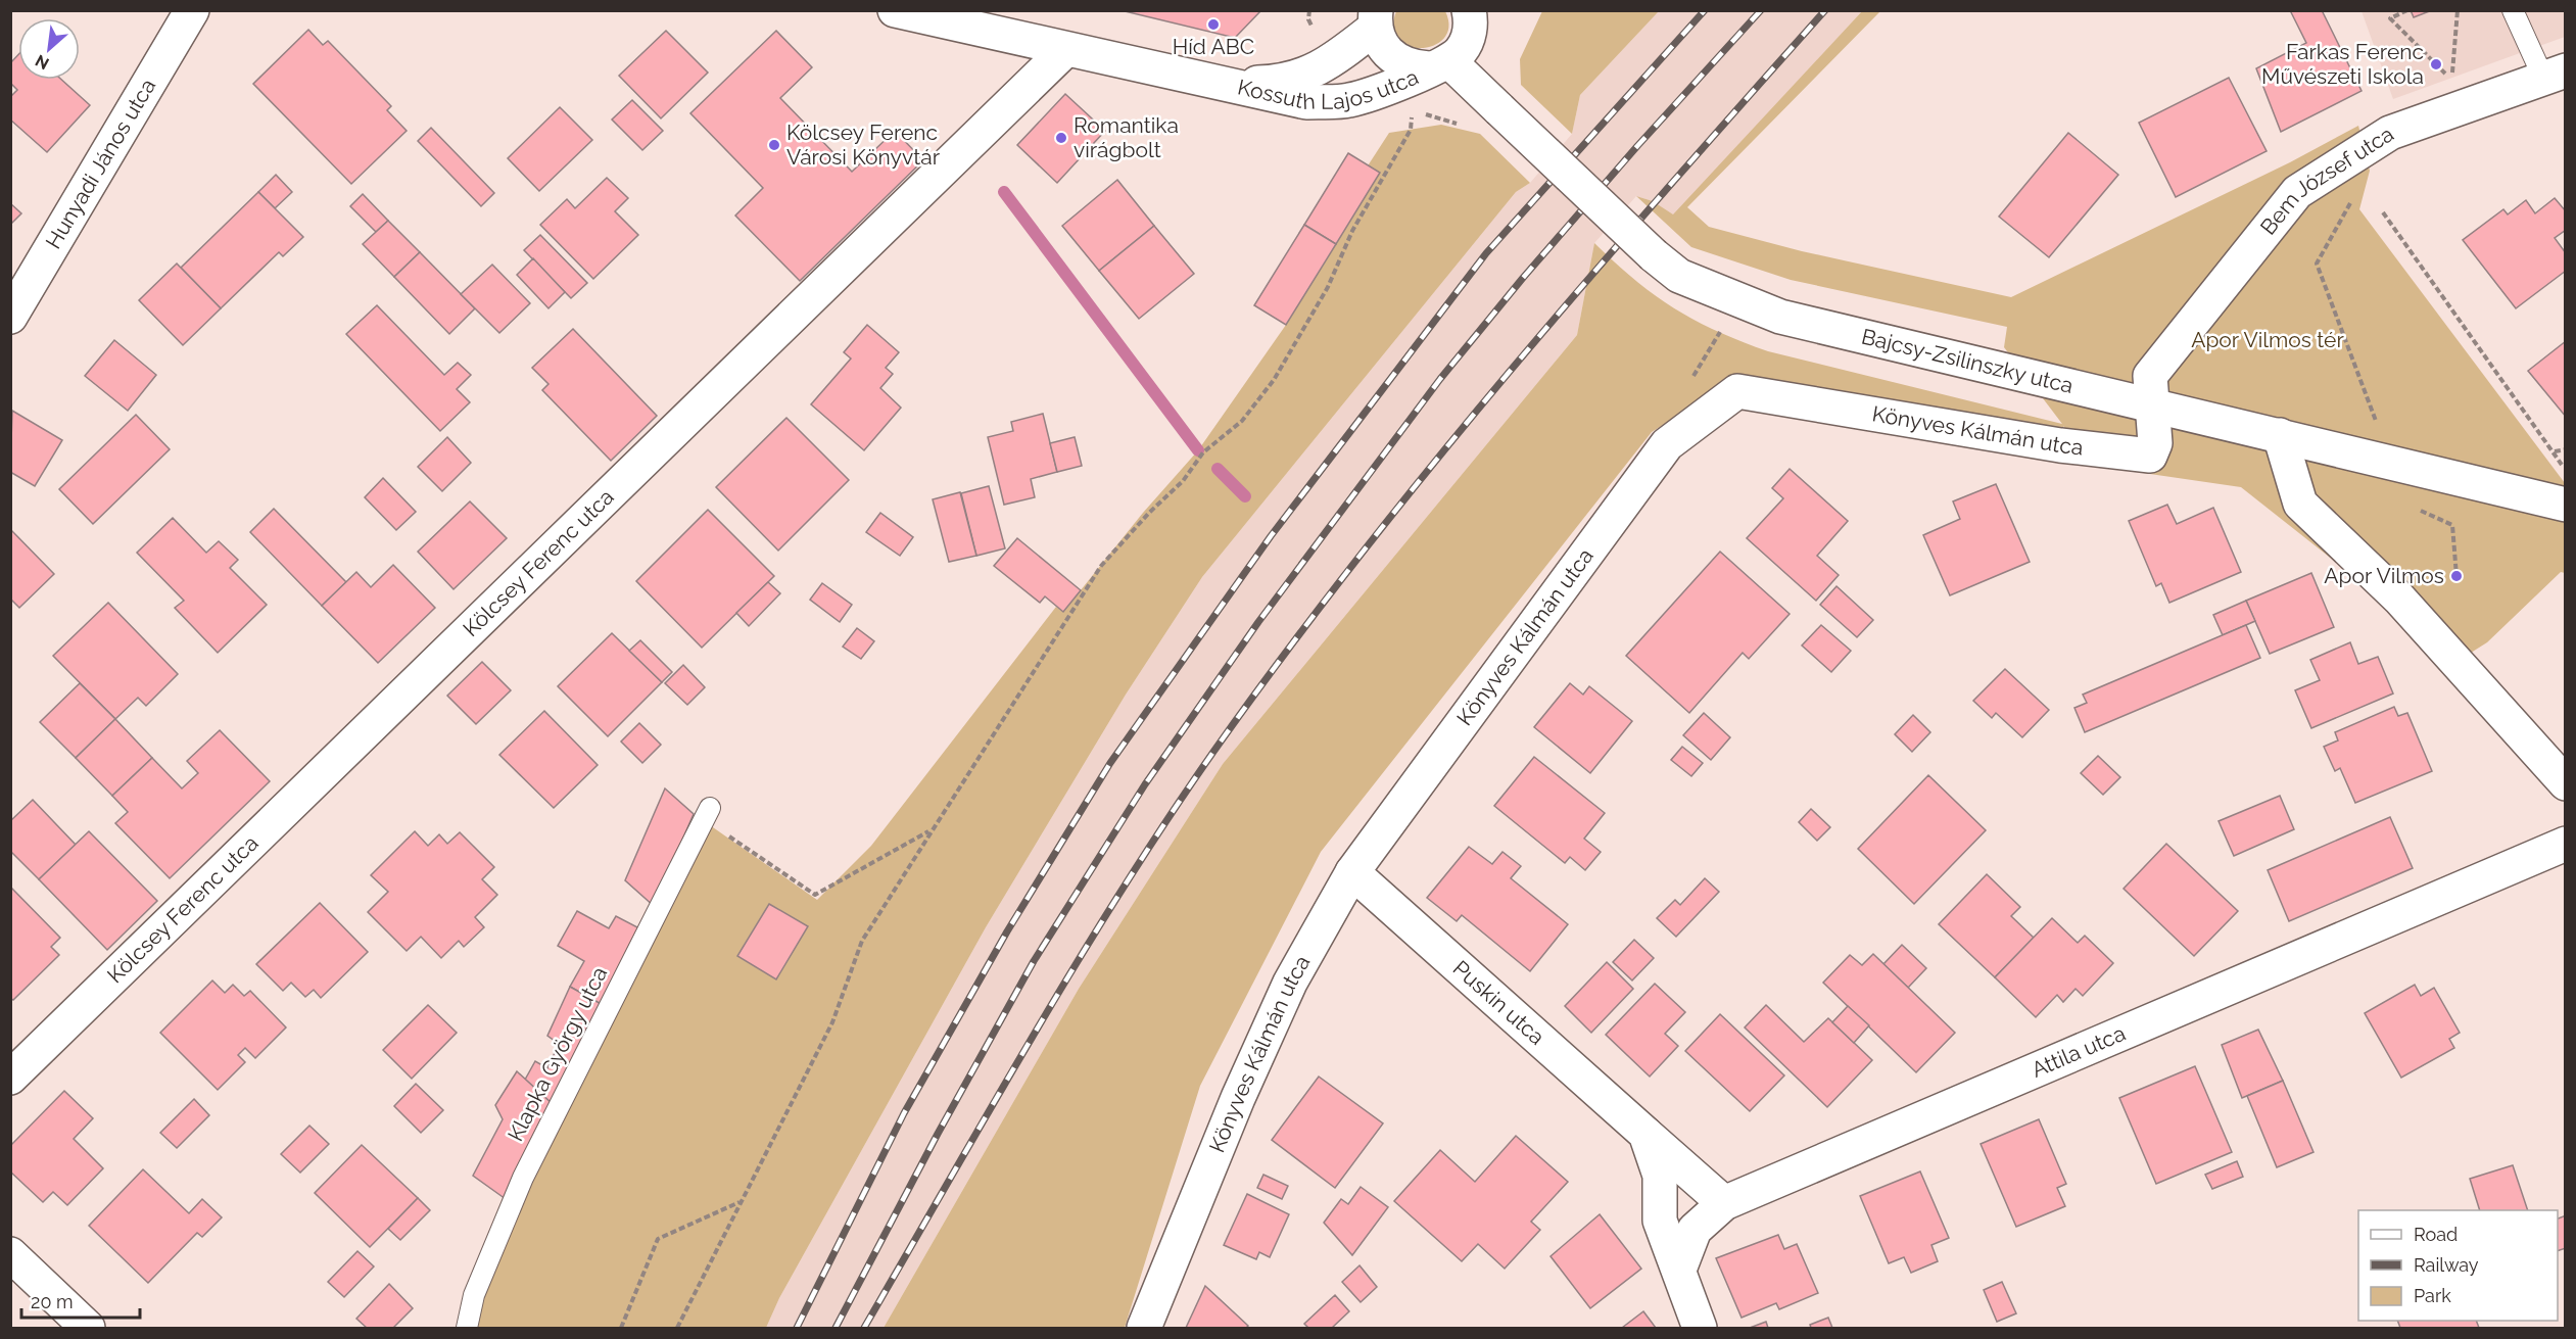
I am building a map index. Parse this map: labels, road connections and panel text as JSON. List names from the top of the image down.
{
  "streets": {
    "street": [
      "Kossuth Lajos utca",
      "Hunyadi János utca",
      "Bem József utca",
      "Bajcsy-Zsilinszky utca",
      "Könyves Kálmán utca",
      "Kölcsey Ferenc utca",
      "Puskin utca",
      "Attila utca"
    ],
    "lane": ["Klapka György utca"]
  },
  "crossings": [
    ["Kossuth Lajos utca", "Bajcsy-Zsilinszky utca"],
    ["Kossuth Lajos utca", "Kölcsey Ferenc utca"],
    ["Bem József utca", "Bajcsy-Zsilinszky utca"],
    ["Bem József utca", "Könyves Kálmán utca"],
    ["Bajcsy-Zsilinszky utca", "Könyves Kálmán utca"],
    ["Könyves Kálmán utca", "Puskin utca"],
    ["Puskin utca", "Attila utca"]
  ],
  "parks": ["Apor Vilmos tér"],
  "places": [
    "Híd ABC",
    "Farkas Ferenc Művészeti Iskola",
    "Romantika virágbolt",
    "Kölcsey Ferenc Városi Könyvtár",
    "Apor Vilmos"
  ],
  "legend": ["Road", "Railway", "Park"],
  "scale_bar": "20 m",
  "north": "bottom left"
}
